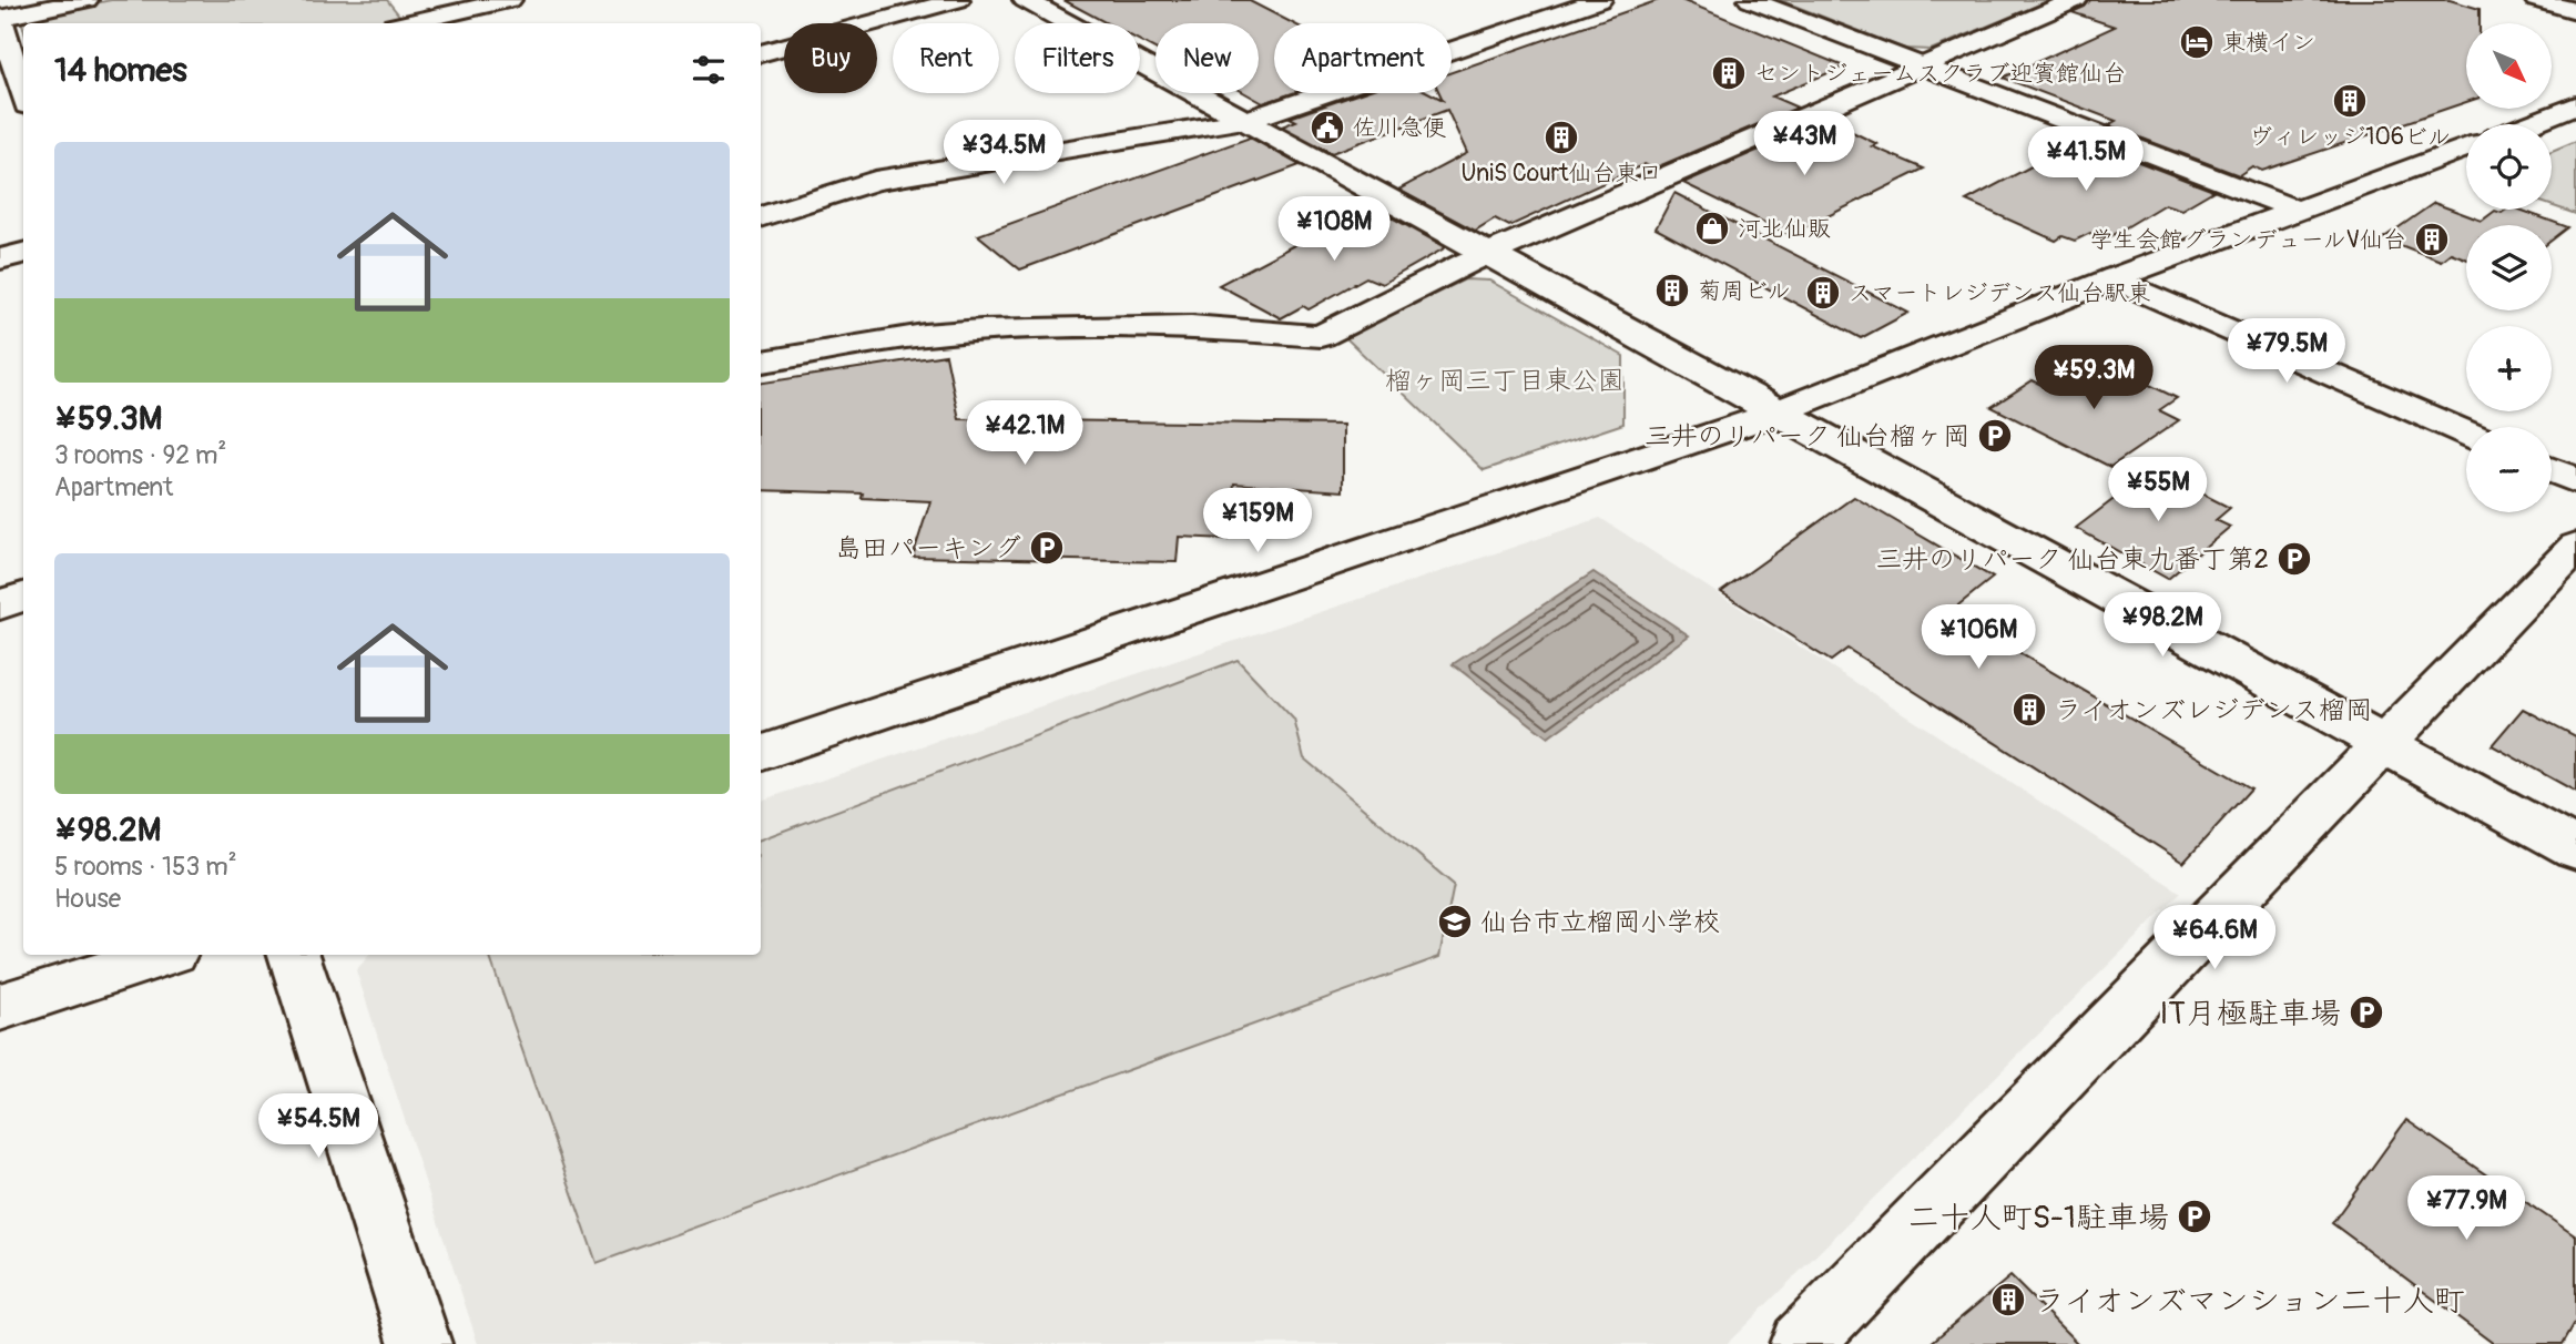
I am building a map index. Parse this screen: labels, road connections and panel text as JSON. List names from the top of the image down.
{
  "parks": ["榴ヶ岡三丁目東公園"],
  "places": {
    "hotel": ["東横イン"],
    "building": [
      "セントジェームスクラブ迎賓館仙台",
      "ヴィレッジ106ビル",
      "UniS Court仙台東口",
      "学生会館グランデュールV仙台",
      "菊周ビル",
      "スマートレジデンス仙台駅東",
      "ライオンズレジデンス榴岡",
      "ライオンズマンション二十人町"
    ],
    "public building": ["佐川急便"],
    "shop": ["河北仙販"],
    "parking": [
      "三井のリパーク 仙台榴ヶ岡",
      "島田パーキング",
      "三井のリパーク 仙台東九番丁第2",
      "IT月極駐車場",
      "二十人町S-1駐車場"
    ],
    "school or university": ["仙台市立榴岡小学校"]
  },
  "north": "bottom right",
  "page": {
    "map_buttons": ["+", "−"],
    "chip": [
      "Buy",
      "Rent",
      "Filters",
      "New",
      "Apartment"
    ],
    "heading": "14 homes",
    "price": [
      "¥43M",
      "¥34.5M",
      "¥41.5M",
      "¥108M",
      "¥79.5M",
      "¥59.3M",
      "¥42.1M",
      "¥55M",
      "¥159M",
      "¥98.2M",
      "¥106M",
      "¥64.6M",
      "¥54.5M",
      "¥77.9M"
    ],
    "list": [
      {
        "name": "¥59.3M",
        "note": "3 rooms · 92 m² · Apartment"
      },
      {
        "name": "¥98.2M",
        "note": "5 rooms · 153 m² · House"
      }
    ]
  }
}
